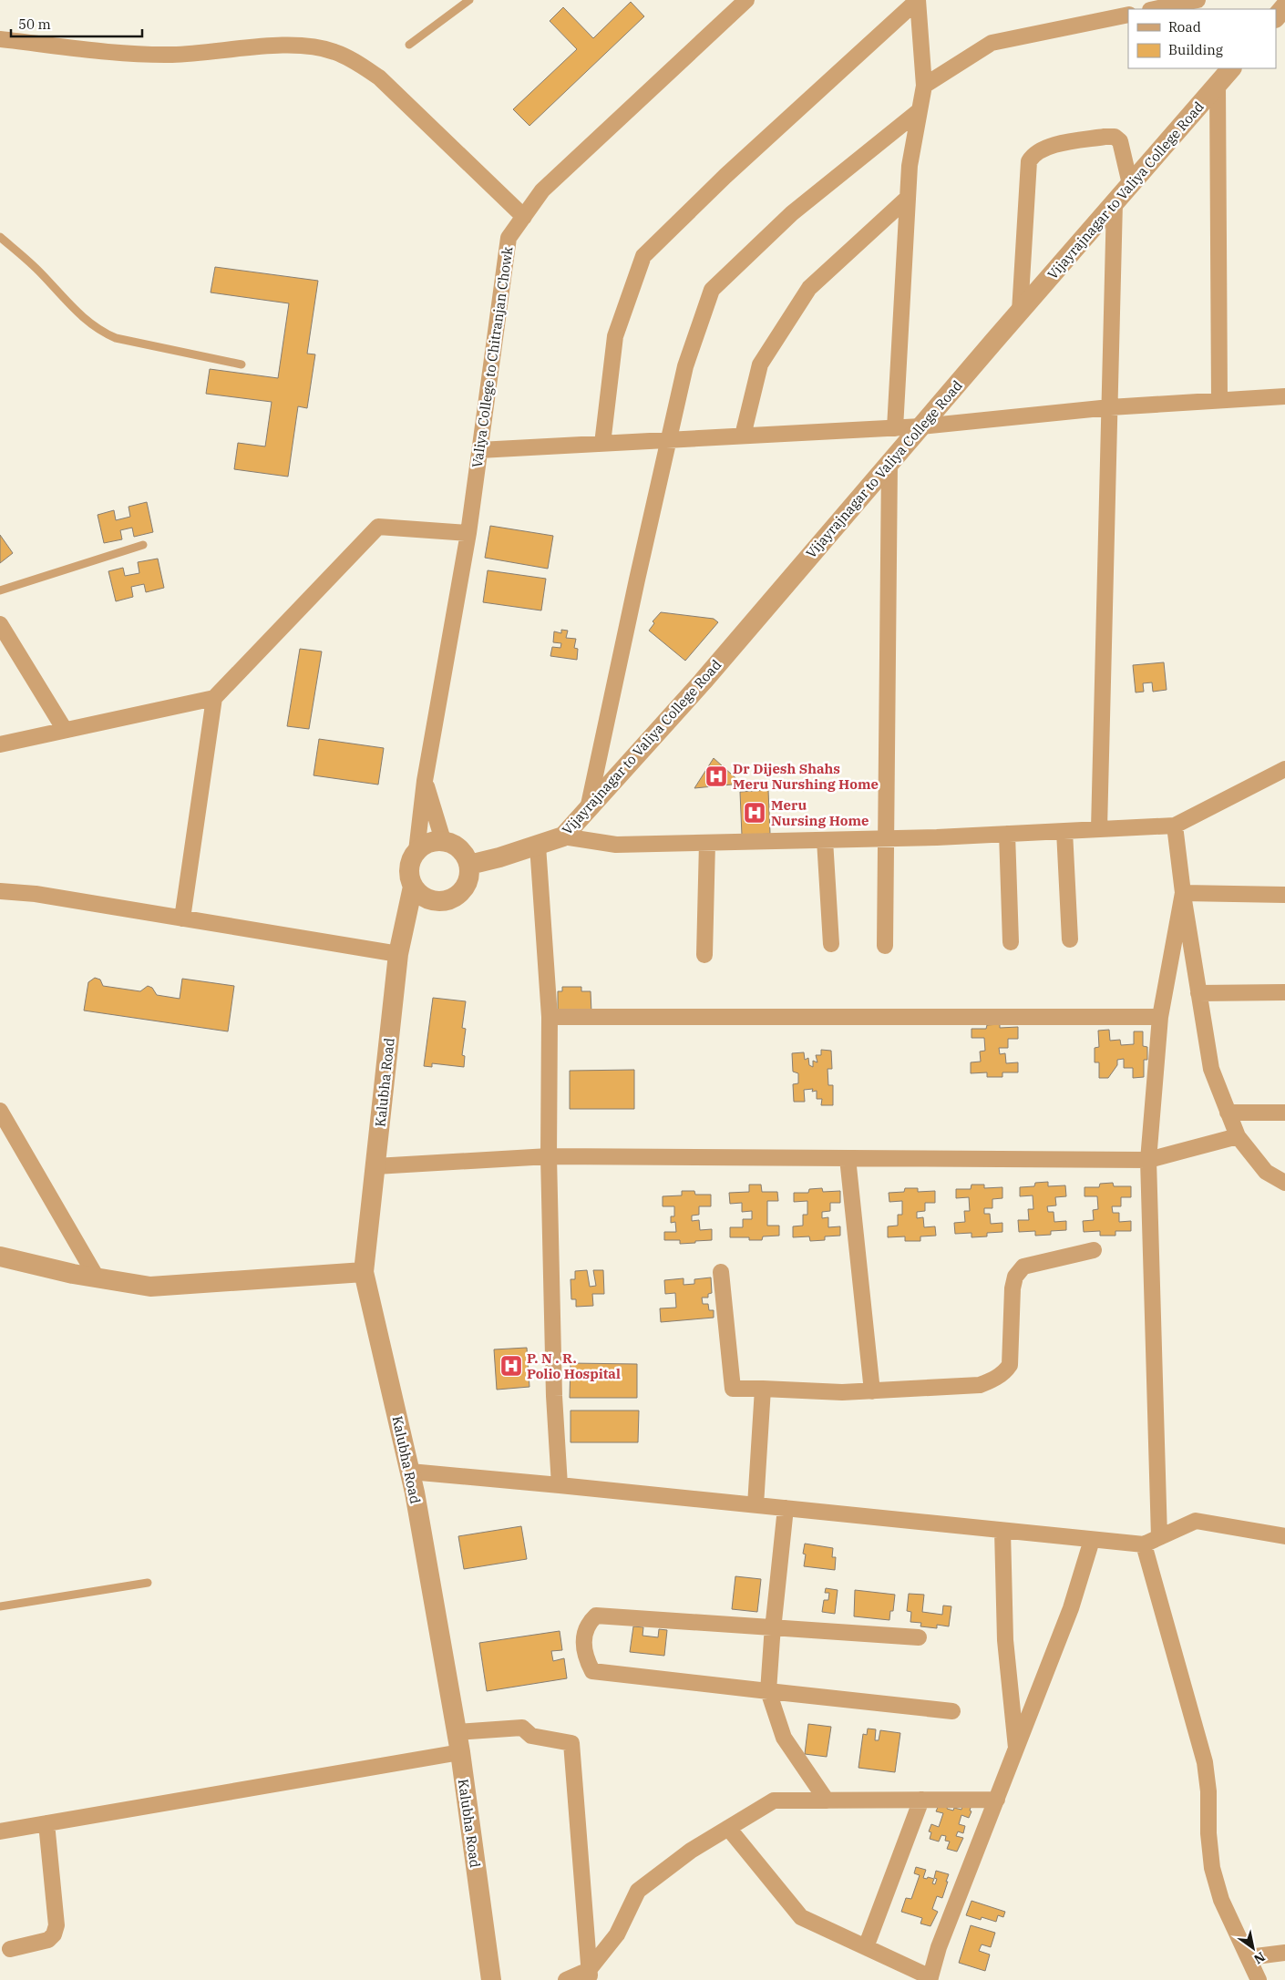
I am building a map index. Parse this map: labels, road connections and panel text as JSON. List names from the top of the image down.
{
  "streets": {
    "street": ["Vijayrajnagar to Valiya College Road", "Valiya College to Chitranjan Chowk", "Kalubha Road"]
  },
  "crossings": [
    ["Vijayrajnagar to Valiya College Road", "Valiya College to Chitranjan Chowk"],
    ["Vijayrajnagar to Valiya College Road", "Kalubha Road"],
    ["Valiya College to Chitranjan Chowk", "Kalubha Road"]
  ],
  "places": {
    "hospital": ["Dr Dijesh Shahs Meru Nurshing Home", "Meru Nursing Home", "P. N . R. Polio Hospital"]
  },
  "legend": ["Road", "Building"],
  "scale_bar": "50 m",
  "north": "bottom right"
}
